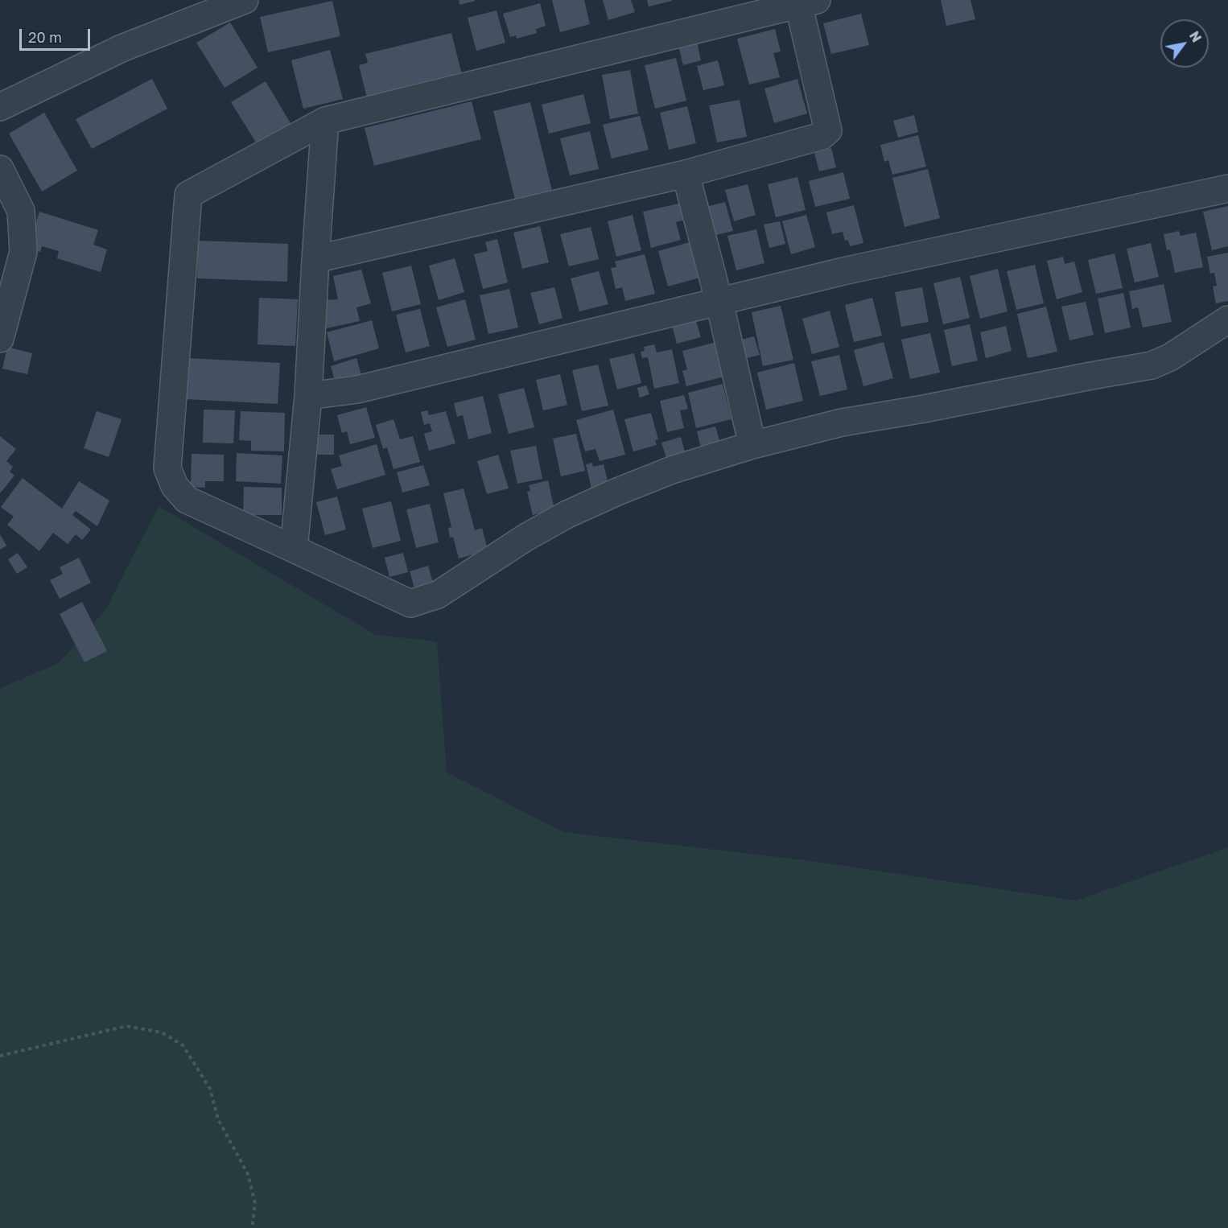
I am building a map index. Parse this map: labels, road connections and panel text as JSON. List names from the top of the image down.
{
  "scale_bar": "20 m",
  "north": "top right"
}
